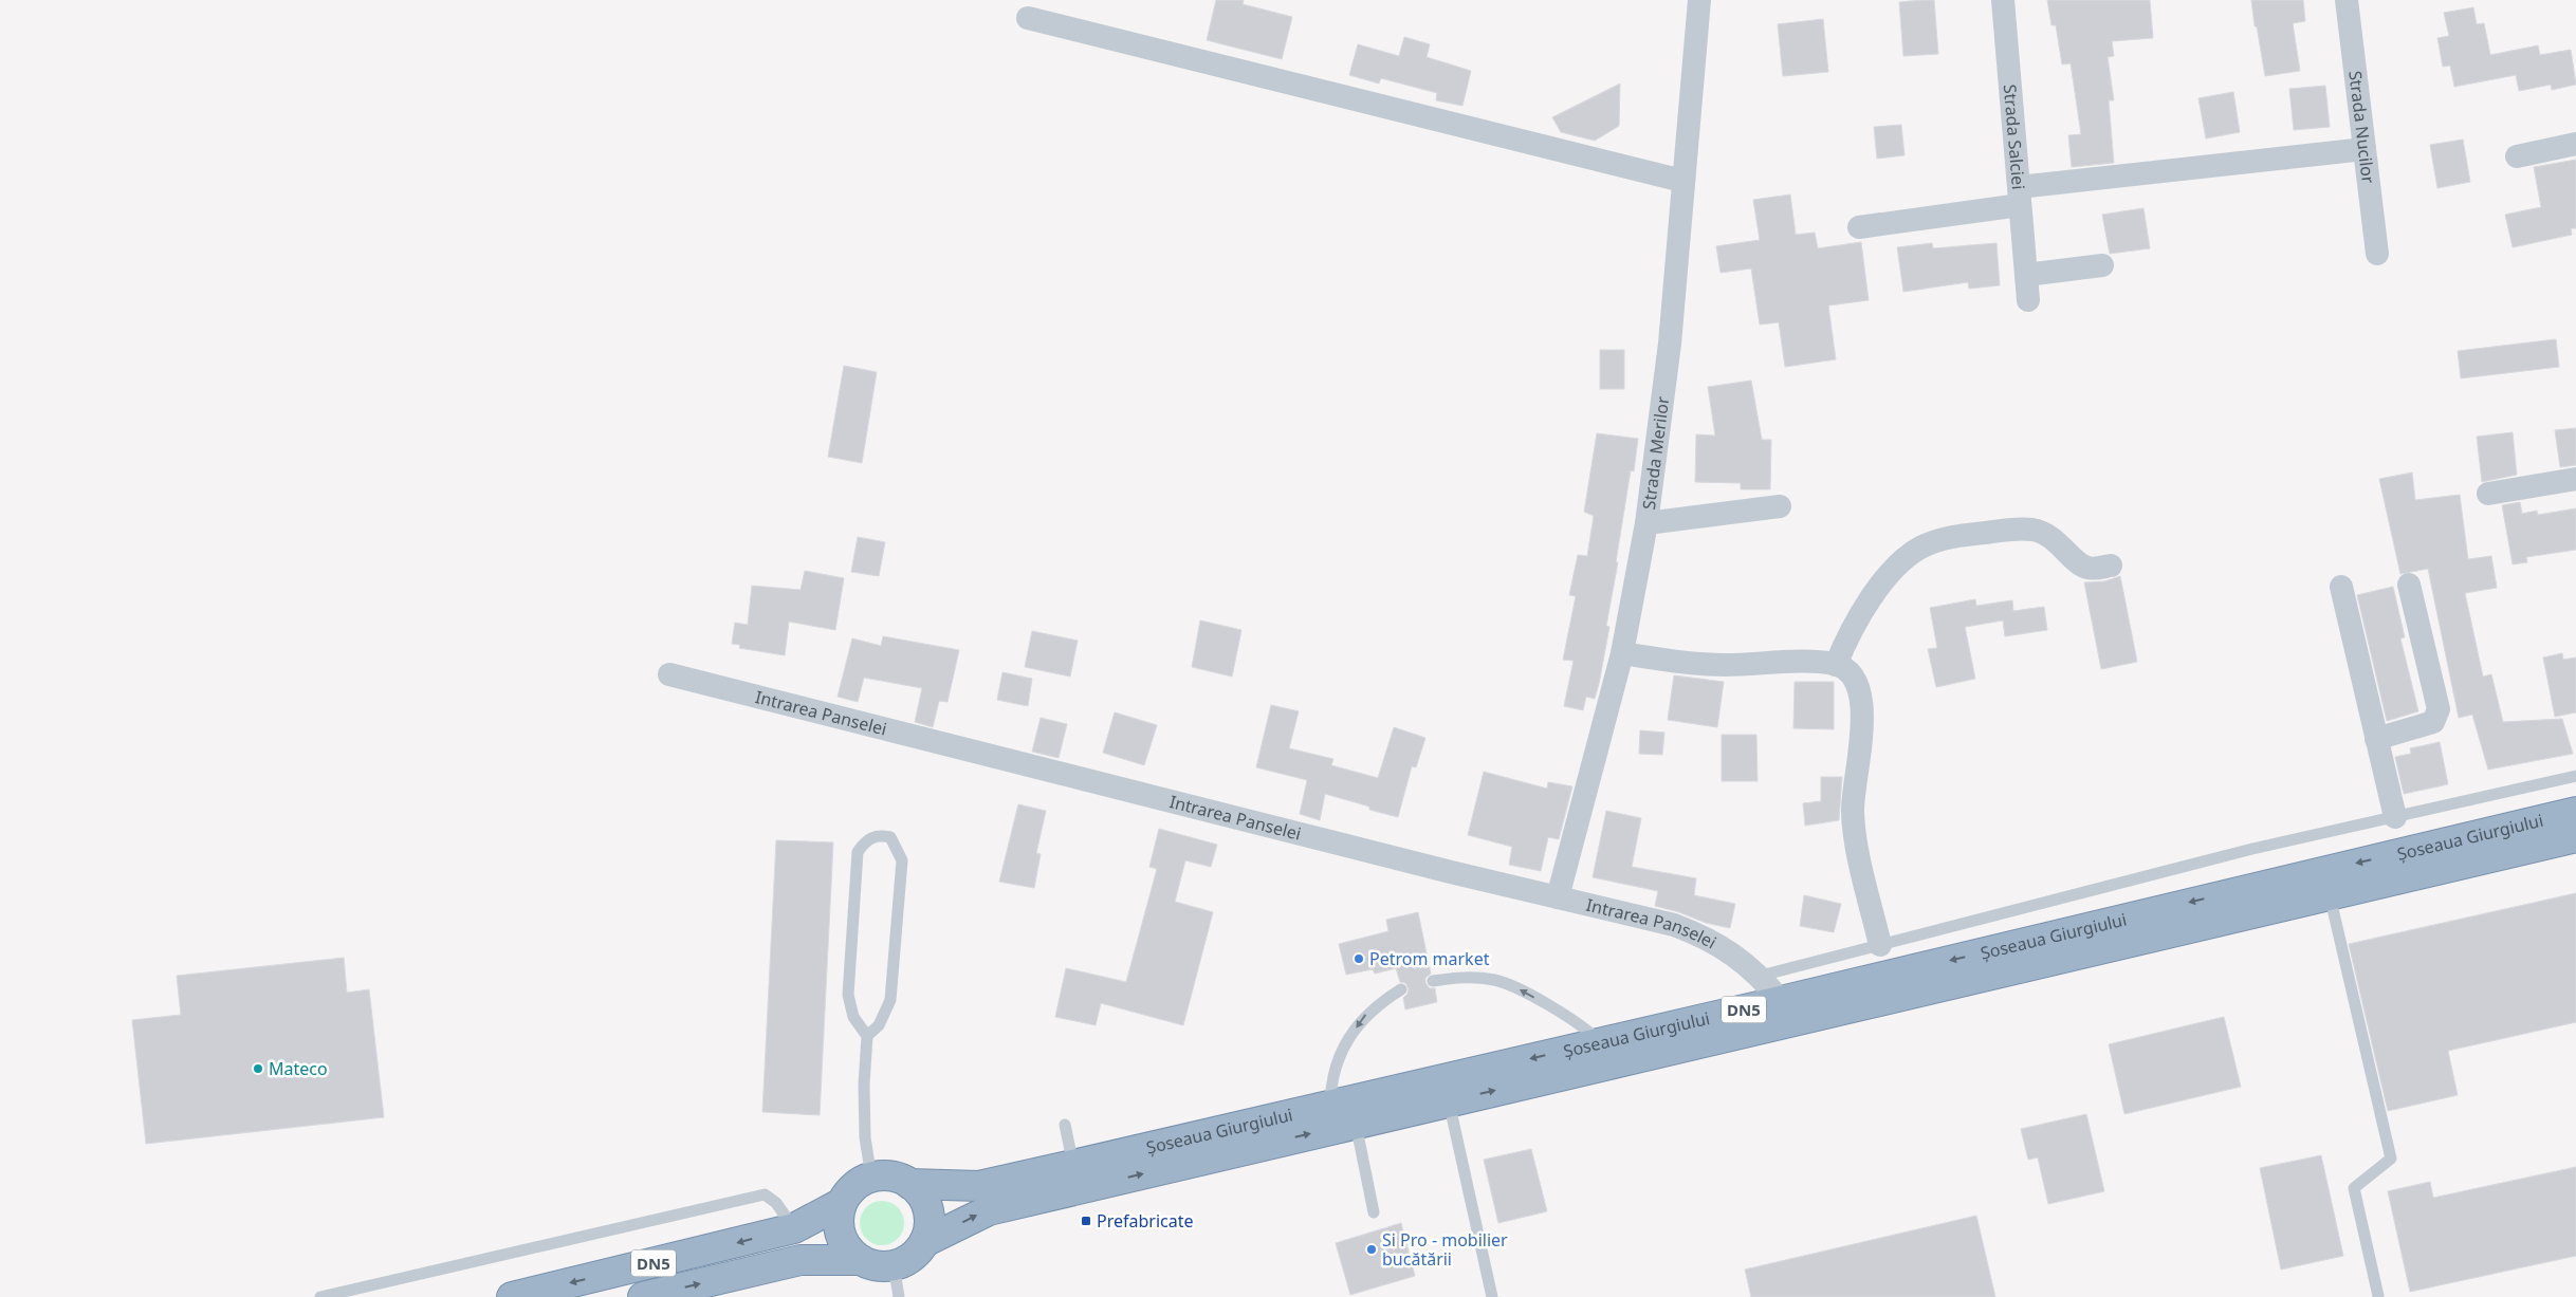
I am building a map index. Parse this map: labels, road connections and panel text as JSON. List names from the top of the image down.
{
  "streets": {
    "highway": ["Șoseaua Giurgiului", "DN5"],
    "street": [
      "Strada Nucilor",
      "Strada Salciei",
      "Strada Merilor",
      "Intrarea Panselei"
    ]
  },
  "crossings": [
    ["Strada Merilor", "Intrarea Panselei"],
    ["Intrarea Panselei", "Șoseaua Giurgiului"],
    ["Șoseaua Giurgiului", "DN5"]
  ],
  "places": {
    "other": ["Petrom market", "Mateco", "Si Pro - mobilier bucătării"],
    "transit": ["Prefabricate"]
  }
}
